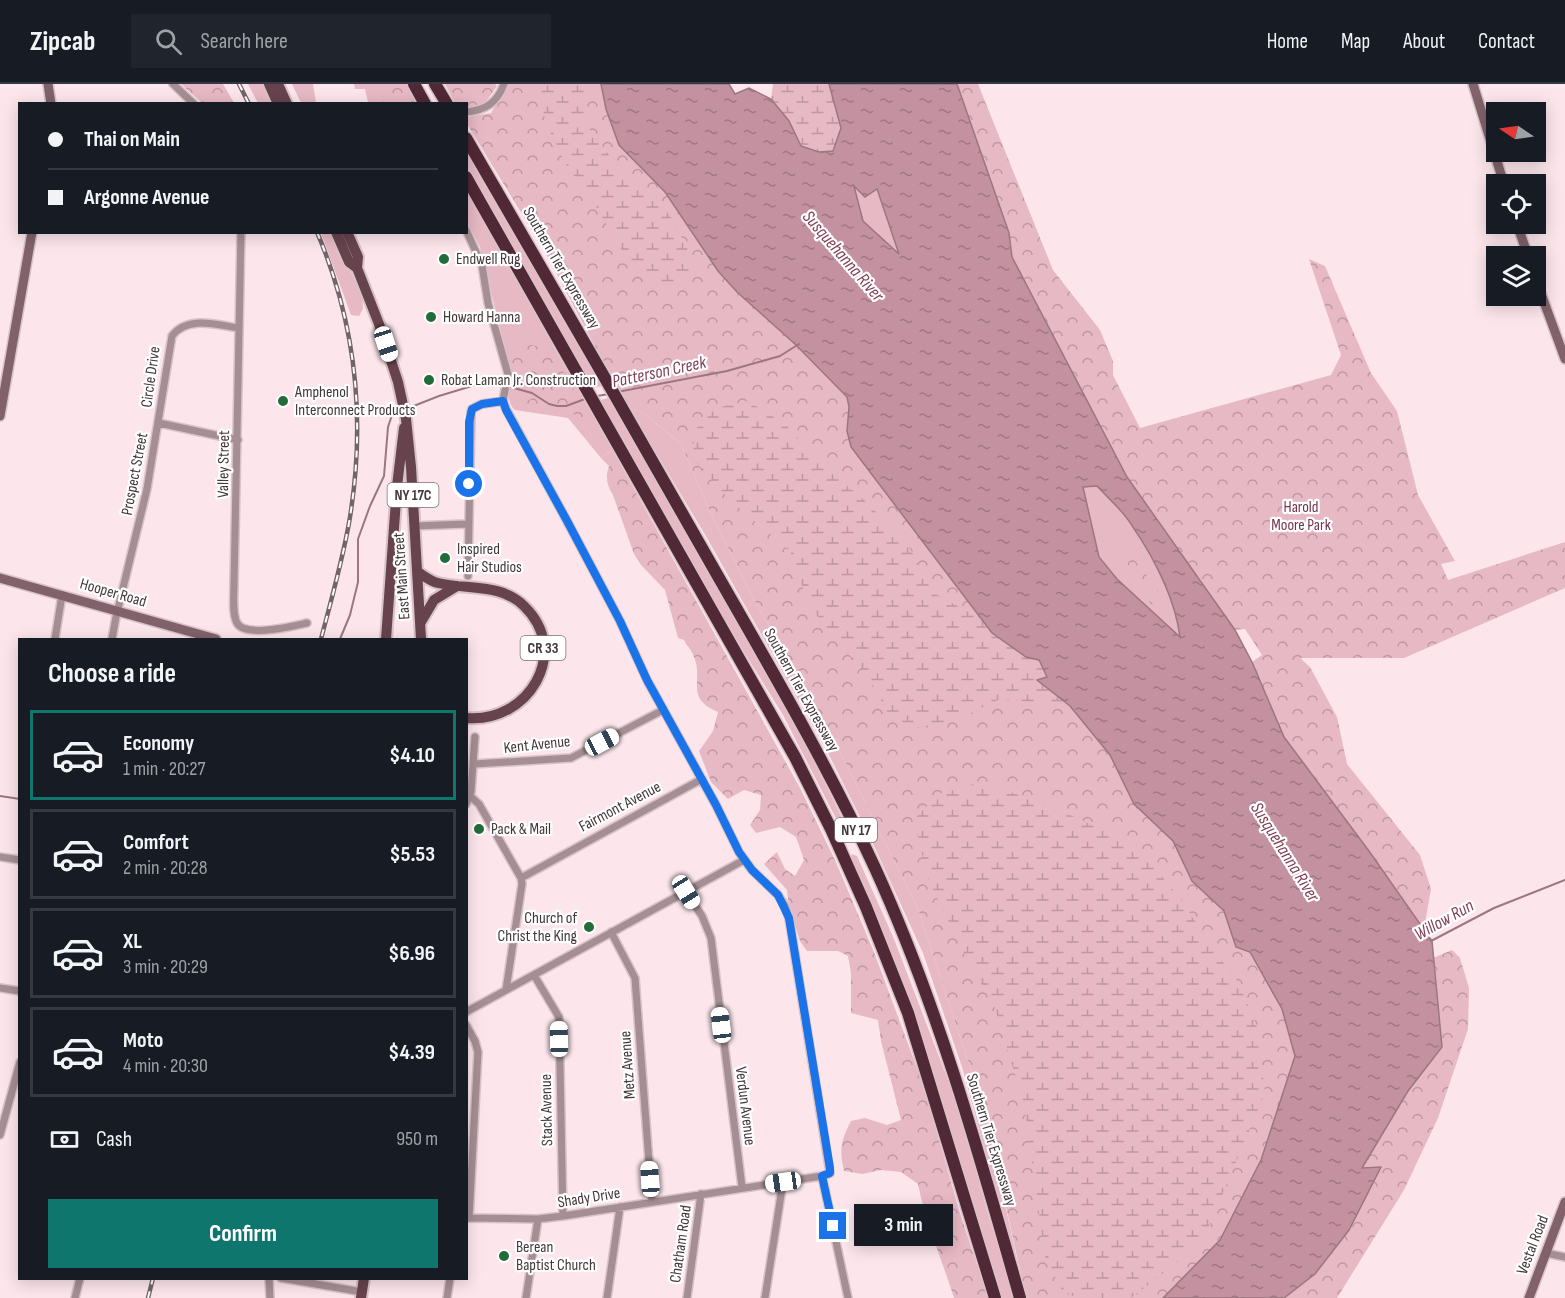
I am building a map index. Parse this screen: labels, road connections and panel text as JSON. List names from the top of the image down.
{
  "streets": {
    "highway": ["Southern Tier Expressway", "NY 17"],
    "main road": ["NY 17C", "East Main Street", "CR 33"],
    "street": [
      "Circle Drive",
      "Valley Street",
      "Prospect Street",
      "Hooper Road",
      "Kent Avenue",
      "Fairmont Avenue",
      "Metz Avenue",
      "Verdun Avenue",
      "Stack Avenue",
      "Shady Drive",
      "Chatham Road",
      "Vestal Road"
    ]
  },
  "crossings": [
    ["Circle Drive", "Valley Street"],
    ["Circle Drive", "Prospect Street"],
    ["Valley Street", "Prospect Street"],
    ["Prospect Street", "Hooper Road"],
    ["NY 17C", "East Main Street"],
    ["East Main Street", "CR 33"],
    ["Metz Avenue", "Shady Drive"],
    ["Verdun Avenue", "Shady Drive"],
    ["Stack Avenue", "Shady Drive"],
    ["Shady Drive", "Chatham Road"]
  ],
  "water": ["Susquehanna River", "Patterson Creek", "Willow Run"],
  "parks": ["Harold Moore Park"],
  "places": [
    "Endwell Rug",
    "Howard Hanna",
    "Robat Laman Jr. Construction",
    "Amphenol Interconnect Products",
    "Inspired Hair Studios",
    "Pack & Mail",
    "Church of Christ the King",
    "Berean Baptist Church"
  ],
  "north": "left",
  "page": {
    "header": "Zipcab",
    "search": "Search here",
    "nav": [
      "Home",
      "Map",
      "About",
      "Contact"
    ],
    "banner": ["Thai on Main", "Argonne Avenue"],
    "heading": "Choose a ride",
    "list": [
      {
        "name": "Economy",
        "note": "1 min · 20:27",
        "value": "$4.10"
      },
      {
        "name": "Comfort",
        "note": "2 min · 20:28",
        "value": "$5.53"
      },
      {
        "name": "XL",
        "note": "3 min · 20:29",
        "value": "$6.96"
      },
      {
        "name": "Moto",
        "note": "4 min · 20:30",
        "value": "$4.39"
      }
    ],
    "pay": ["Cash", "950 m"],
    "buttons": "Confirm",
    "bubble": "3 min"
  }
}
